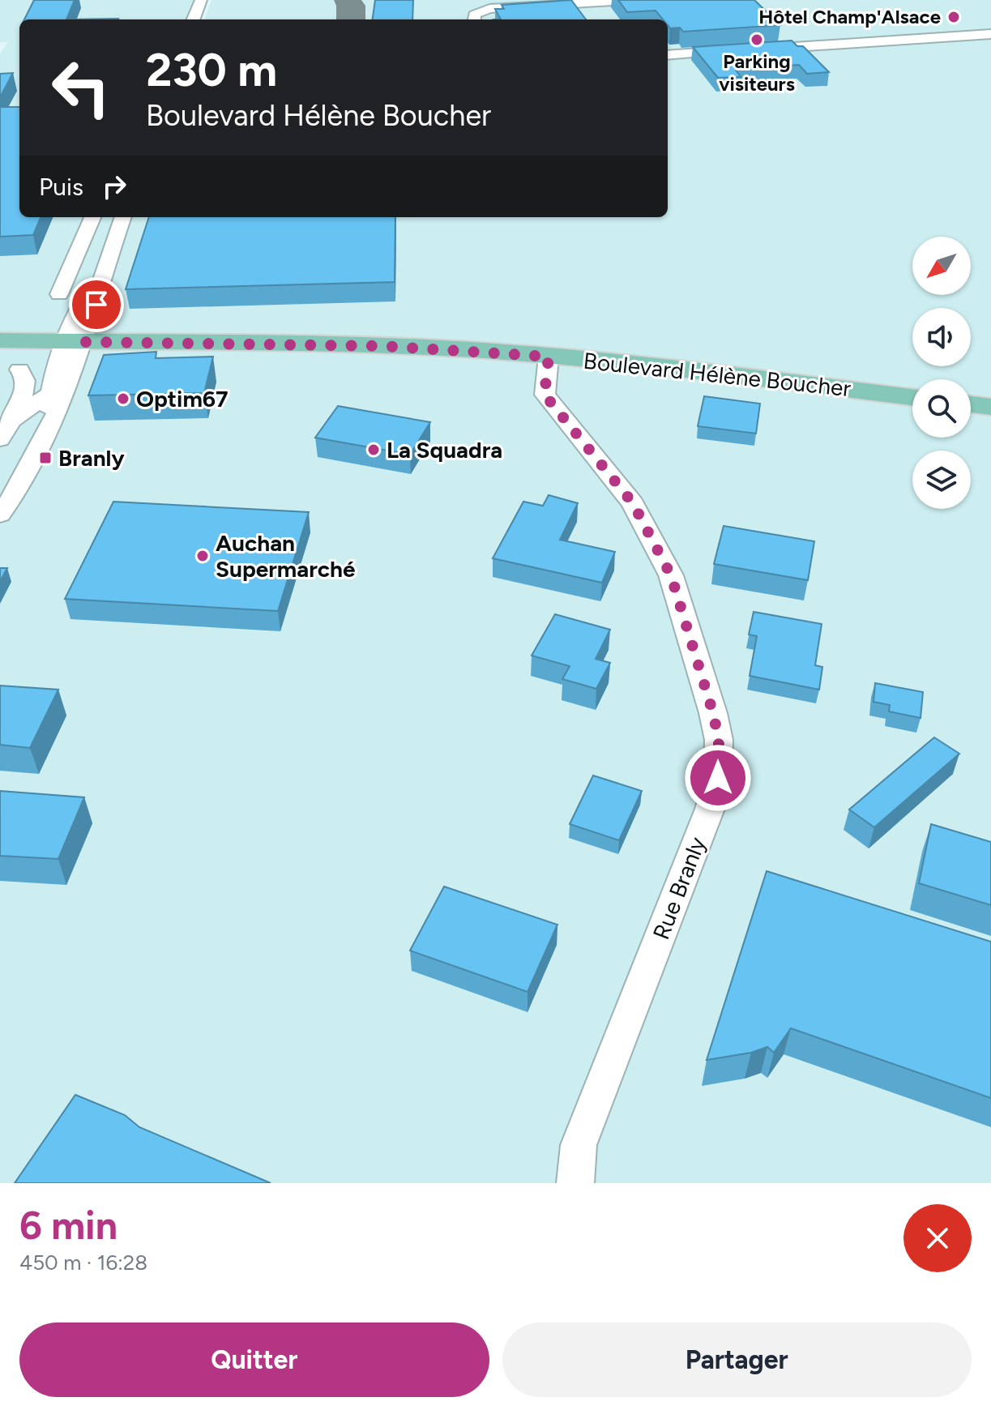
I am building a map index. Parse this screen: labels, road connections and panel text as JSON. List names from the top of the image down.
{
  "streets": {
    "main road": ["Boulevard Hélène Boucher"],
    "street": ["Rue Branly"]
  },
  "crossings": [
    ["Boulevard Hélène Boucher", "Rue Branly"]
  ],
  "places": {
    "other": [
      "Hôtel Champ'Alsace",
      "Parking visiteurs",
      "Optim67",
      "La Squadra",
      "Auchan Supermarché"
    ],
    "transit": ["Branly"]
  },
  "north": "bottom left",
  "page": {
    "turn": ["230 m", "Boulevard Hélène Boucher"],
    "then": "Puis",
    "heading": ["6 min", "450 m · 16:28"],
    "buttons": ["Quitter", "Partager"]
  }
}
